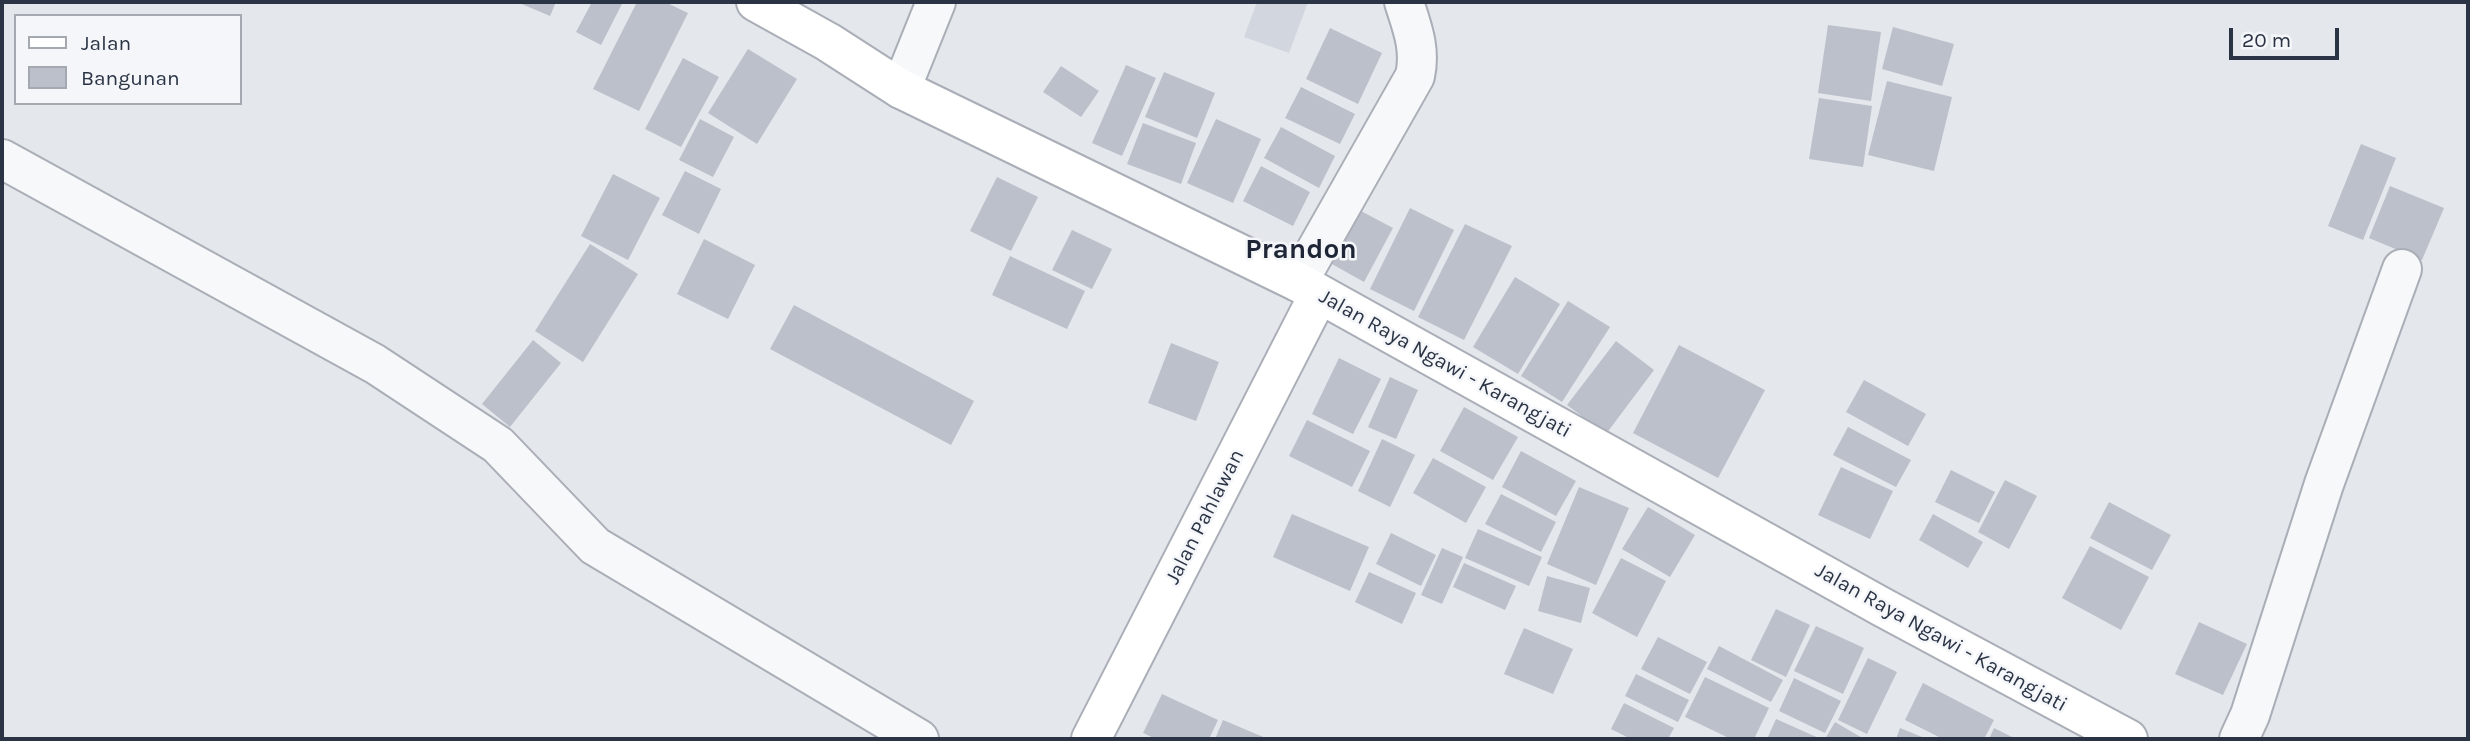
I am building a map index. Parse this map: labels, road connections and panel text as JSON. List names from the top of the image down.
{
  "streets": {
    "main road": ["Jalan Raya Ngawi - Karangjati", "Jalan Pahlawan"]
  },
  "crossings": [
    ["Jalan Raya Ngawi - Karangjati", "Jalan Pahlawan"]
  ],
  "districts": ["Prandon"],
  "legend": ["Jalan", "Bangunan"],
  "scale_bar": "20 m"
}
